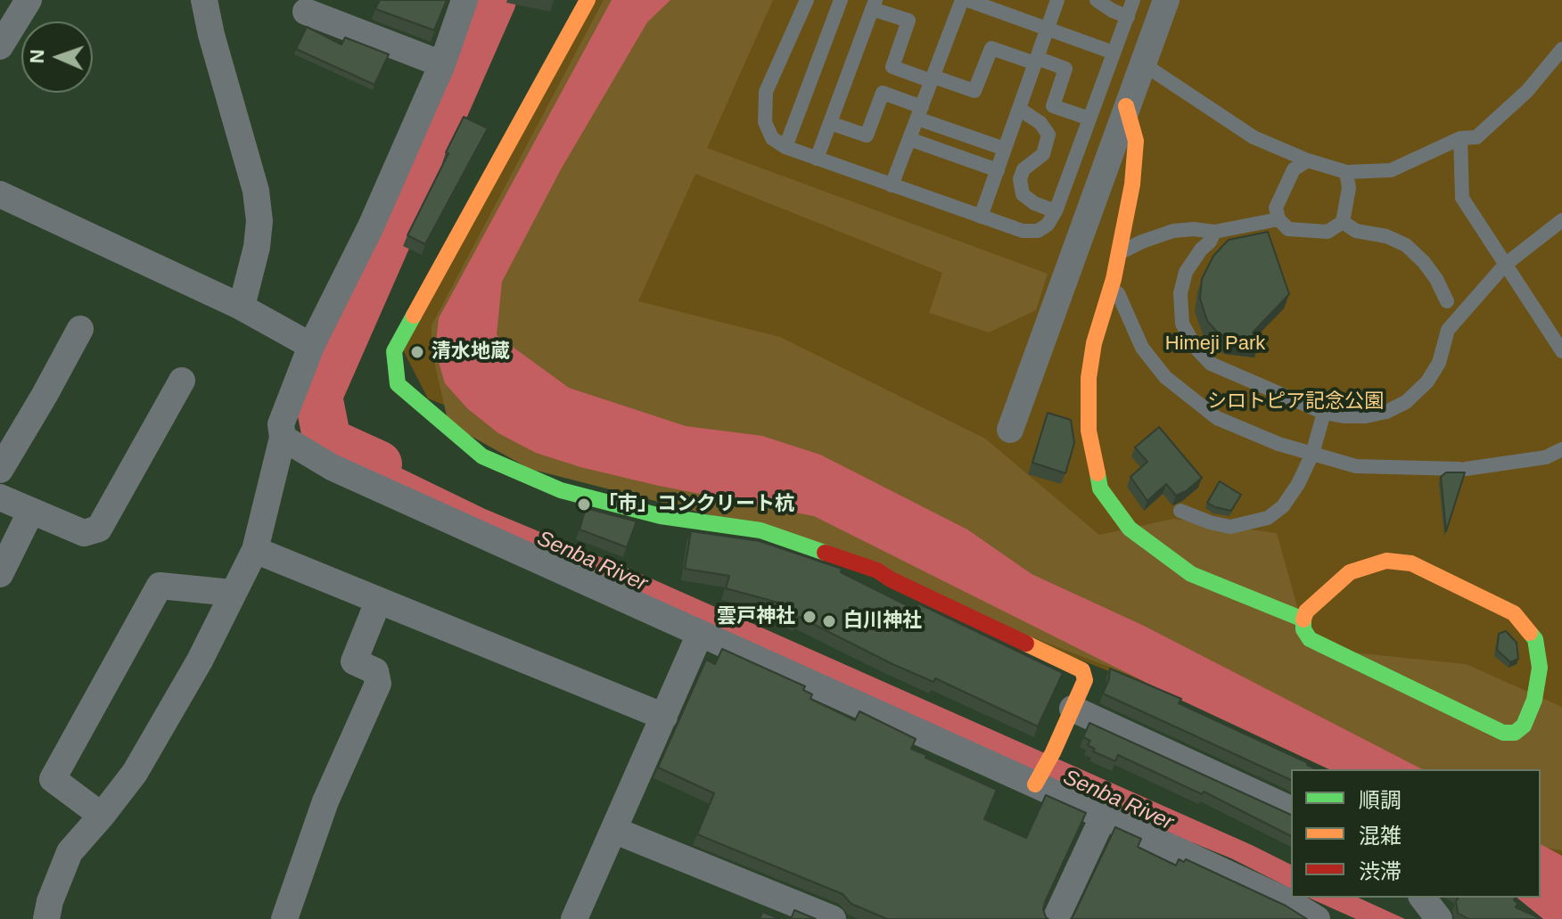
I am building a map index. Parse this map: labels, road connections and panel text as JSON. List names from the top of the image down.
{
  "water": ["Senba River"],
  "parks": ["Himeji Park", "シロトピア記念公園"],
  "places": [
    "清水地蔵",
    "「市」コンクリート杭",
    "雲戸神社",
    "白川神社"
  ],
  "legend": ["順調", "混雑", "渋滞"],
  "north": "left"
}
